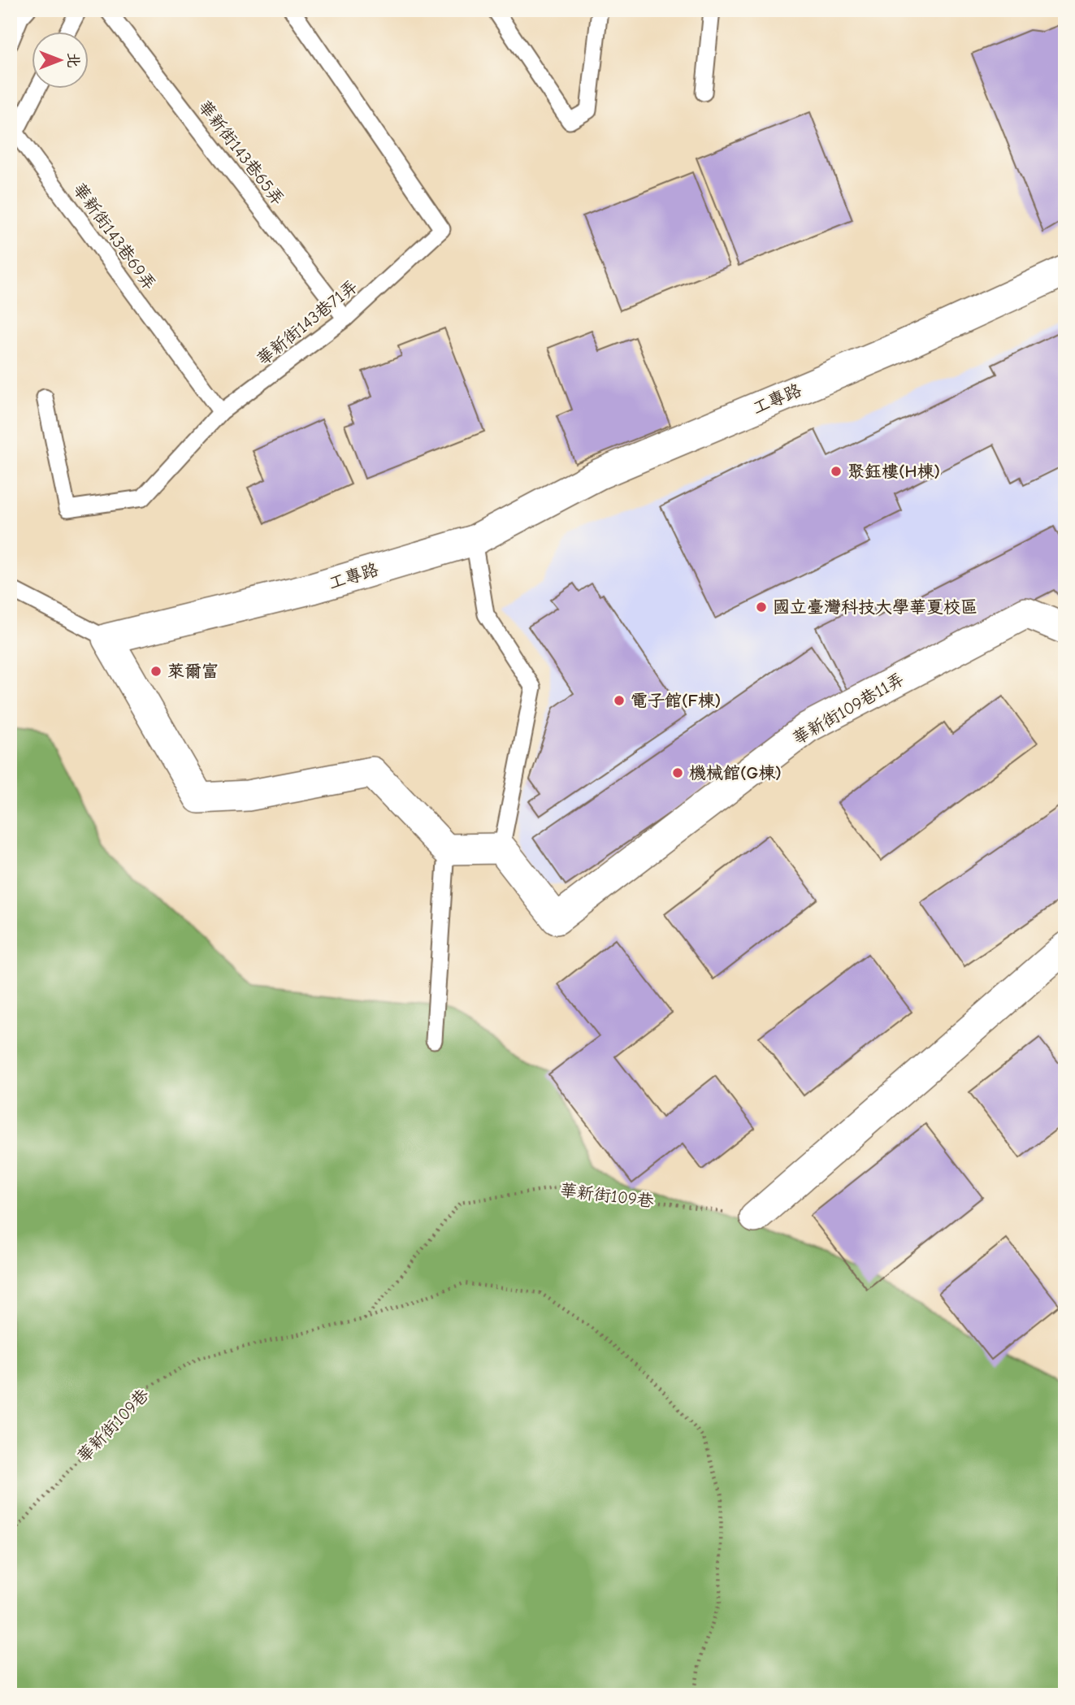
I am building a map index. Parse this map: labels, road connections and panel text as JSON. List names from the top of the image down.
{
  "streets": {
    "street": ["工專路", "華新街109巷11弄"],
    "lane": ["華新街143巷65弄", "華新街143巷69弄", "華新街143巷71弄"],
    "path": ["華新街109巷"]
  },
  "crossings": [
    ["華新街143巷65弄", "華新街143巷71弄"],
    ["華新街143巷69弄", "華新街143巷71弄"]
  ],
  "places": [
    "聚鈺樓(H棟)",
    "國立臺灣科技大學華夏校區",
    "萊爾富",
    "電子館(F棟)",
    "機械館(G棟)"
  ],
  "north": "right"
}
